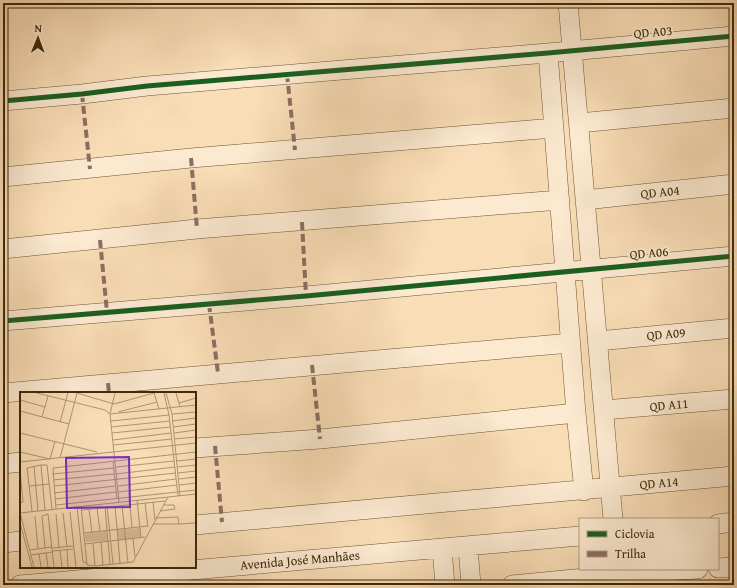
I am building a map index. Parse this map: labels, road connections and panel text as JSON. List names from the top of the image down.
{
  "streets": {
    "street": [
      "QD A03",
      "QD A04",
      "QD A06",
      "QD A09",
      "QD A11",
      "QD A14",
      "Avenida José Manhães"
    ]
  },
  "legend": ["Ciclovia", "Trilha"],
  "north": "top"
}
